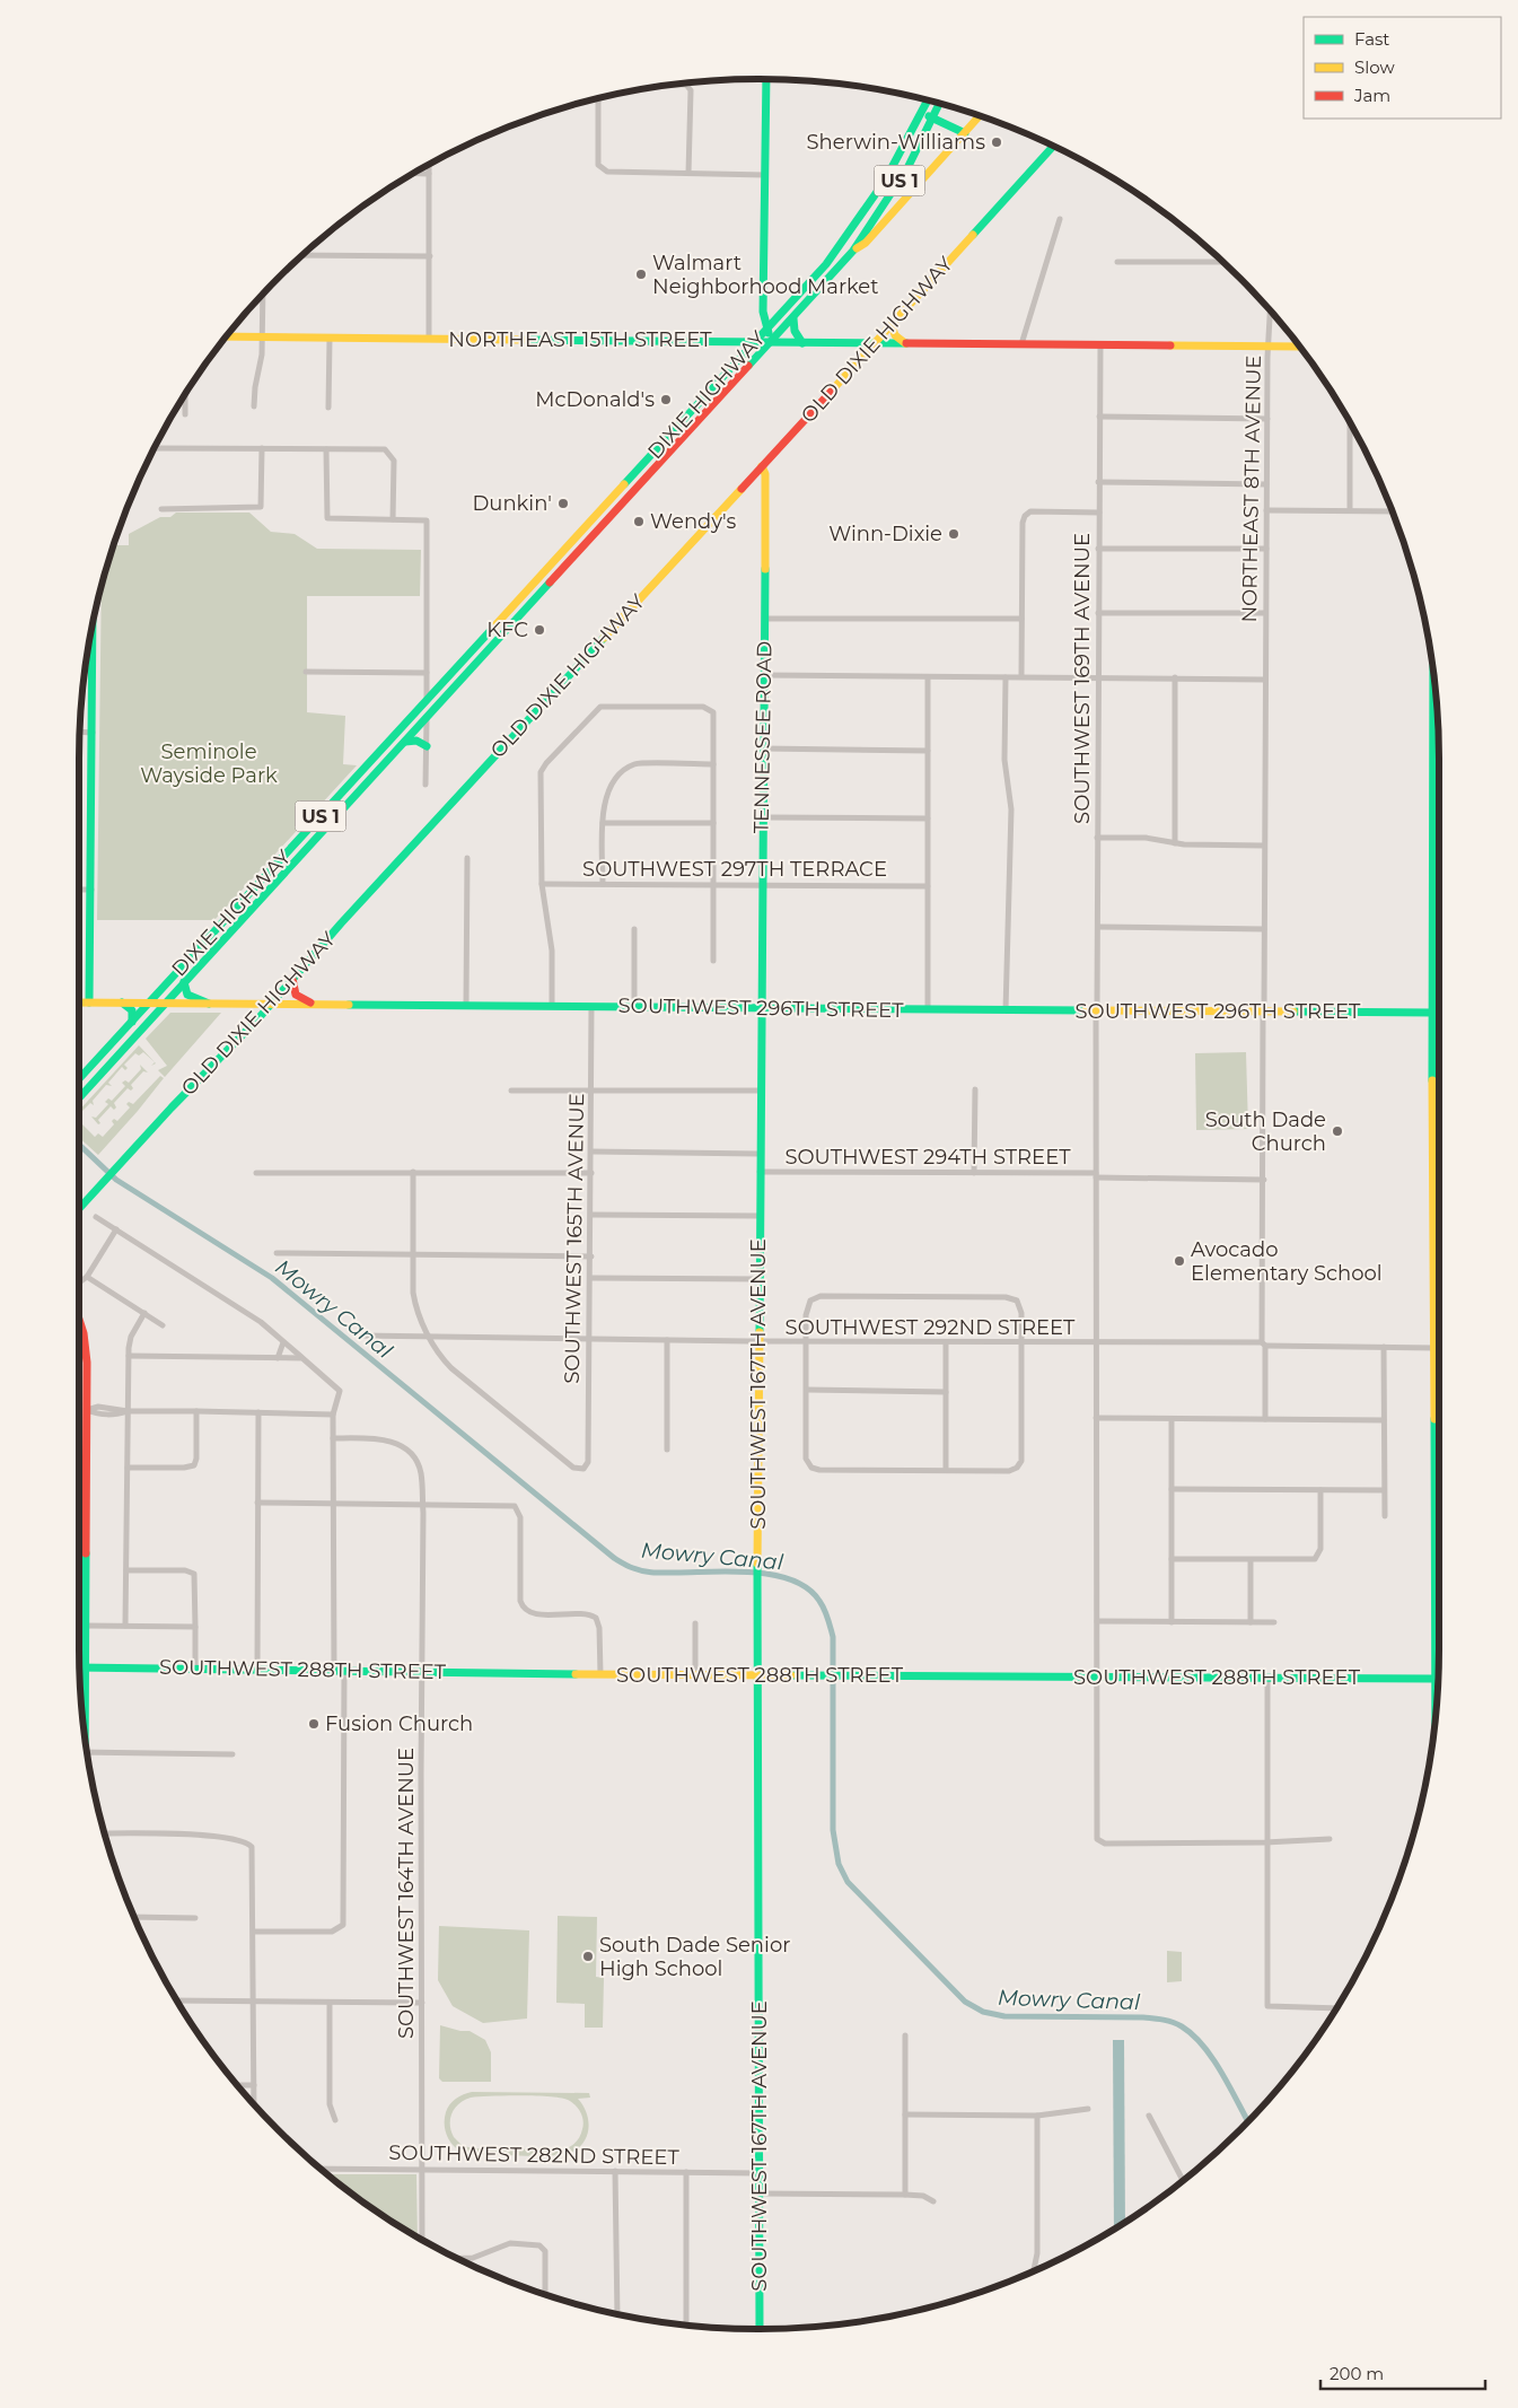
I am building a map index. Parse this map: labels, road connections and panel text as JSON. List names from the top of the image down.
{
  "streets": {
    "main road": [
      "US 1",
      "NORTHEAST 15TH STREET",
      "OLD DIXIE HIGHWAY",
      "DIXIE HIGHWAY",
      "TENNESSEE ROAD",
      "SOUTHWEST 296TH STREET",
      "SOUTHWEST 167TH AVENUE",
      "SOUTHWEST 288TH STREET"
    ],
    "street": [
      "NORTHEAST 8TH AVENUE",
      "SOUTHWEST 169TH AVENUE",
      "SOUTHWEST 297TH TERRACE",
      "SOUTHWEST 294TH STREET",
      "SOUTHWEST 165TH AVENUE",
      "SOUTHWEST 292ND STREET",
      "SOUTHWEST 164TH AVENUE",
      "SOUTHWEST 282ND STREET"
    ]
  },
  "crossings": [
    ["US 1", "DIXIE HIGHWAY"],
    ["NORTHEAST 15TH STREET", "OLD DIXIE HIGHWAY"],
    ["NORTHEAST 15TH STREET", "DIXIE HIGHWAY"],
    ["NORTHEAST 15TH STREET", "NORTHEAST 8TH AVENUE"],
    ["NORTHEAST 15TH STREET", "SOUTHWEST 169TH AVENUE"],
    ["OLD DIXIE HIGHWAY", "TENNESSEE ROAD"],
    ["OLD DIXIE HIGHWAY", "SOUTHWEST 296TH STREET"],
    ["DIXIE HIGHWAY", "SOUTHWEST 296TH STREET"],
    ["NORTHEAST 8TH AVENUE", "SOUTHWEST 296TH STREET"],
    ["NORTHEAST 8TH AVENUE", "SOUTHWEST 294TH STREET"],
    ["NORTHEAST 8TH AVENUE", "SOUTHWEST 292ND STREET"],
    ["SOUTHWEST 169TH AVENUE", "SOUTHWEST 296TH STREET"],
    ["SOUTHWEST 169TH AVENUE", "SOUTHWEST 294TH STREET"],
    ["SOUTHWEST 169TH AVENUE", "SOUTHWEST 292ND STREET"],
    ["SOUTHWEST 169TH AVENUE", "SOUTHWEST 288TH STREET"],
    ["TENNESSEE ROAD", "SOUTHWEST 297TH TERRACE"],
    ["TENNESSEE ROAD", "SOUTHWEST 296TH STREET"],
    ["TENNESSEE ROAD", "SOUTHWEST 167TH AVENUE"],
    ["SOUTHWEST 296TH STREET", "SOUTHWEST 165TH AVENUE"],
    ["SOUTHWEST 296TH STREET", "SOUTHWEST 167TH AVENUE"],
    ["SOUTHWEST 294TH STREET", "SOUTHWEST 167TH AVENUE"],
    ["SOUTHWEST 165TH AVENUE", "SOUTHWEST 292ND STREET"],
    ["SOUTHWEST 292ND STREET", "SOUTHWEST 167TH AVENUE"],
    ["SOUTHWEST 167TH AVENUE", "SOUTHWEST 288TH STREET"],
    ["SOUTHWEST 167TH AVENUE", "SOUTHWEST 282ND STREET"],
    ["SOUTHWEST 288TH STREET", "SOUTHWEST 164TH AVENUE"],
    ["SOUTHWEST 164TH AVENUE", "SOUTHWEST 282ND STREET"]
  ],
  "water": ["Mowry Canal"],
  "parks": ["Seminole Wayside Park"],
  "places": [
    "Sherwin-Williams",
    "Walmart Neighborhood Market",
    "McDonald's",
    "Dunkin'",
    "Wendy's",
    "Winn-Dixie",
    "KFC",
    "South Dade Church",
    "Avocado Elementary School",
    "Fusion Church",
    "South Dade Senior High School"
  ],
  "legend": ["Fast", "Slow", "Jam"],
  "scale_bar": "200 m"
}
